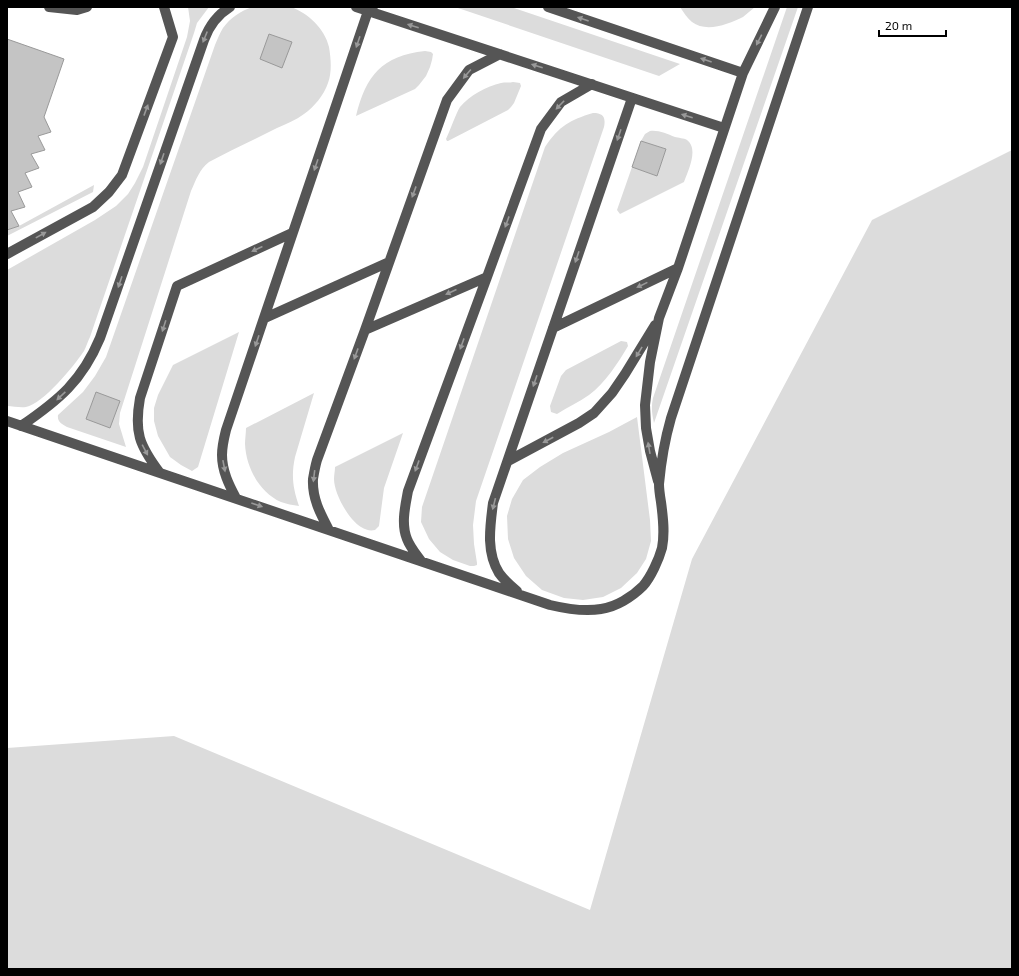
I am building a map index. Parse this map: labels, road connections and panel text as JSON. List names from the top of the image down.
{
  "scale_bar": "20 m"
}
